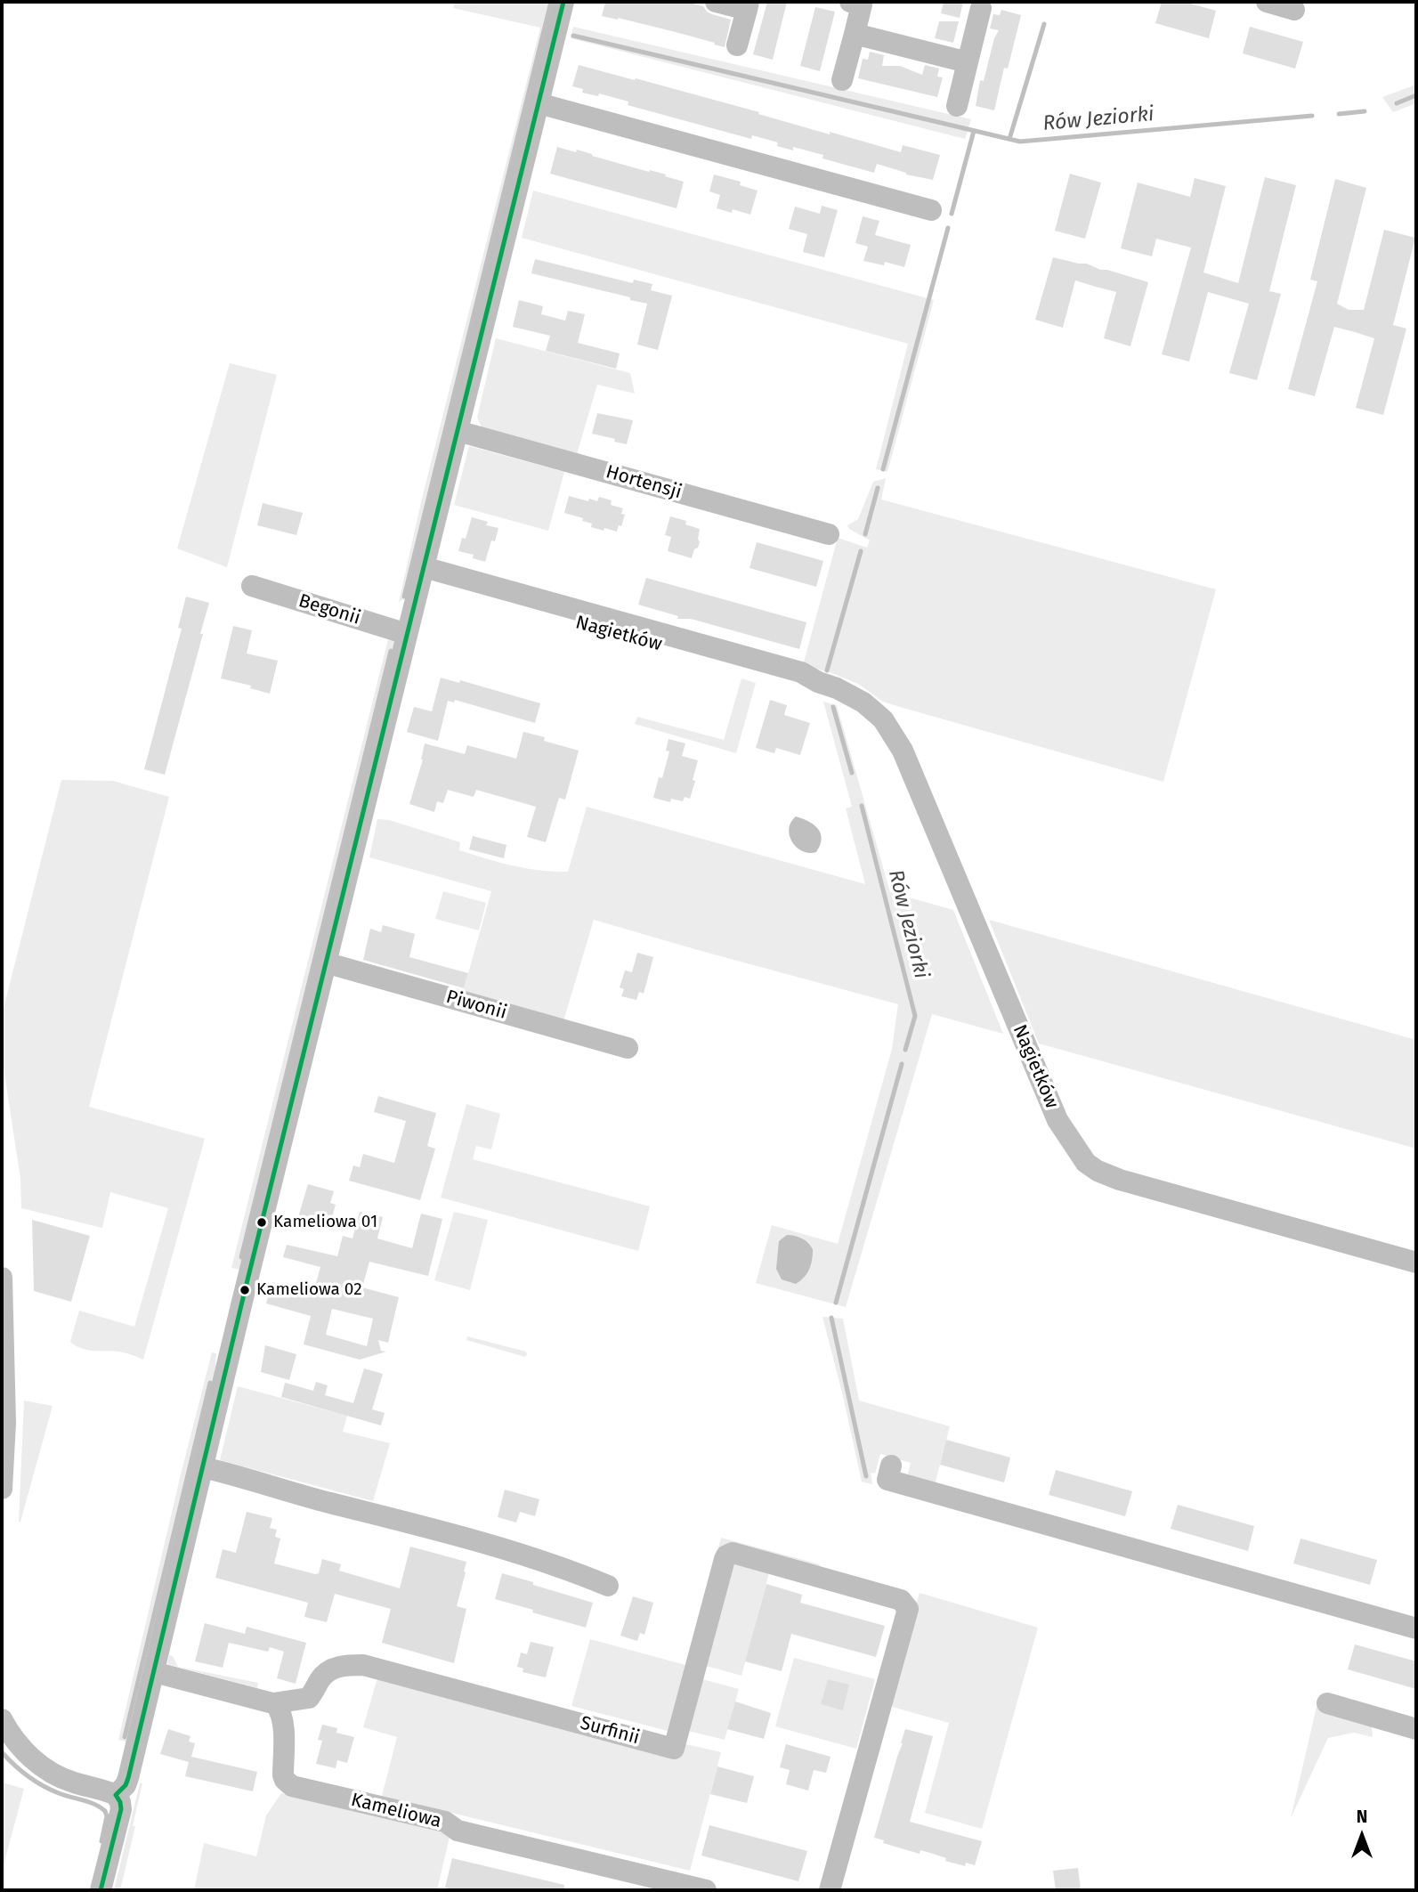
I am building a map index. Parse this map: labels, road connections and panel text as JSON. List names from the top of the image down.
{
  "streets": {
    "street": [
      "Hortensji",
      "Begonii",
      "Nagietków",
      "Piwonii",
      "Surfinii",
      "Kameliowa"
    ]
  },
  "crossings": [
    ["Surfinii", "Kameliowa"]
  ],
  "water": ["Rów Jeziorki"],
  "places": ["Kameliowa 01", "Kameliowa 02"],
  "north": "top"
}
